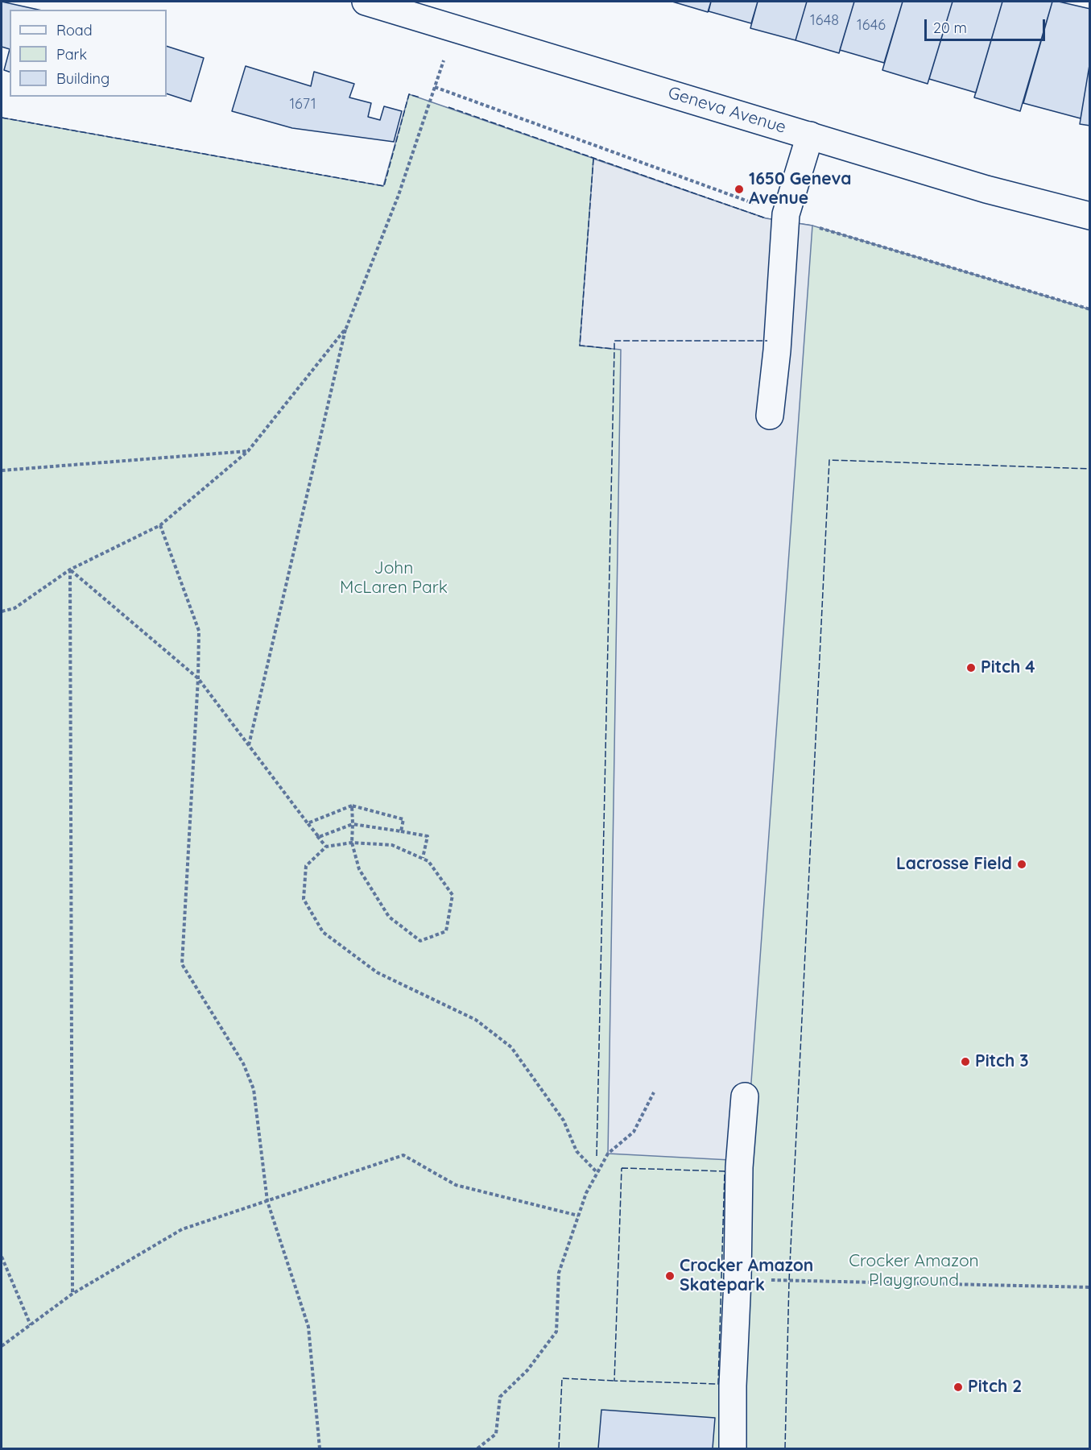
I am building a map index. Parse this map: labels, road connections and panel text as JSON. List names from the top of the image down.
{
  "streets": {
    "main road": ["Geneva Avenue"]
  },
  "parks": ["John McLaren Park", "Crocker Amazon Playground"],
  "places": [
    "1650 Geneva Avenue",
    "Pitch 4",
    "Lacrosse Field",
    "Pitch 3",
    "Crocker Amazon Skatepark",
    "Pitch 2"
  ],
  "house_numbers": ["1648", "1646", "1671"],
  "legend": ["Road", "Park", "Building"],
  "scale_bar": "20 m"
}
